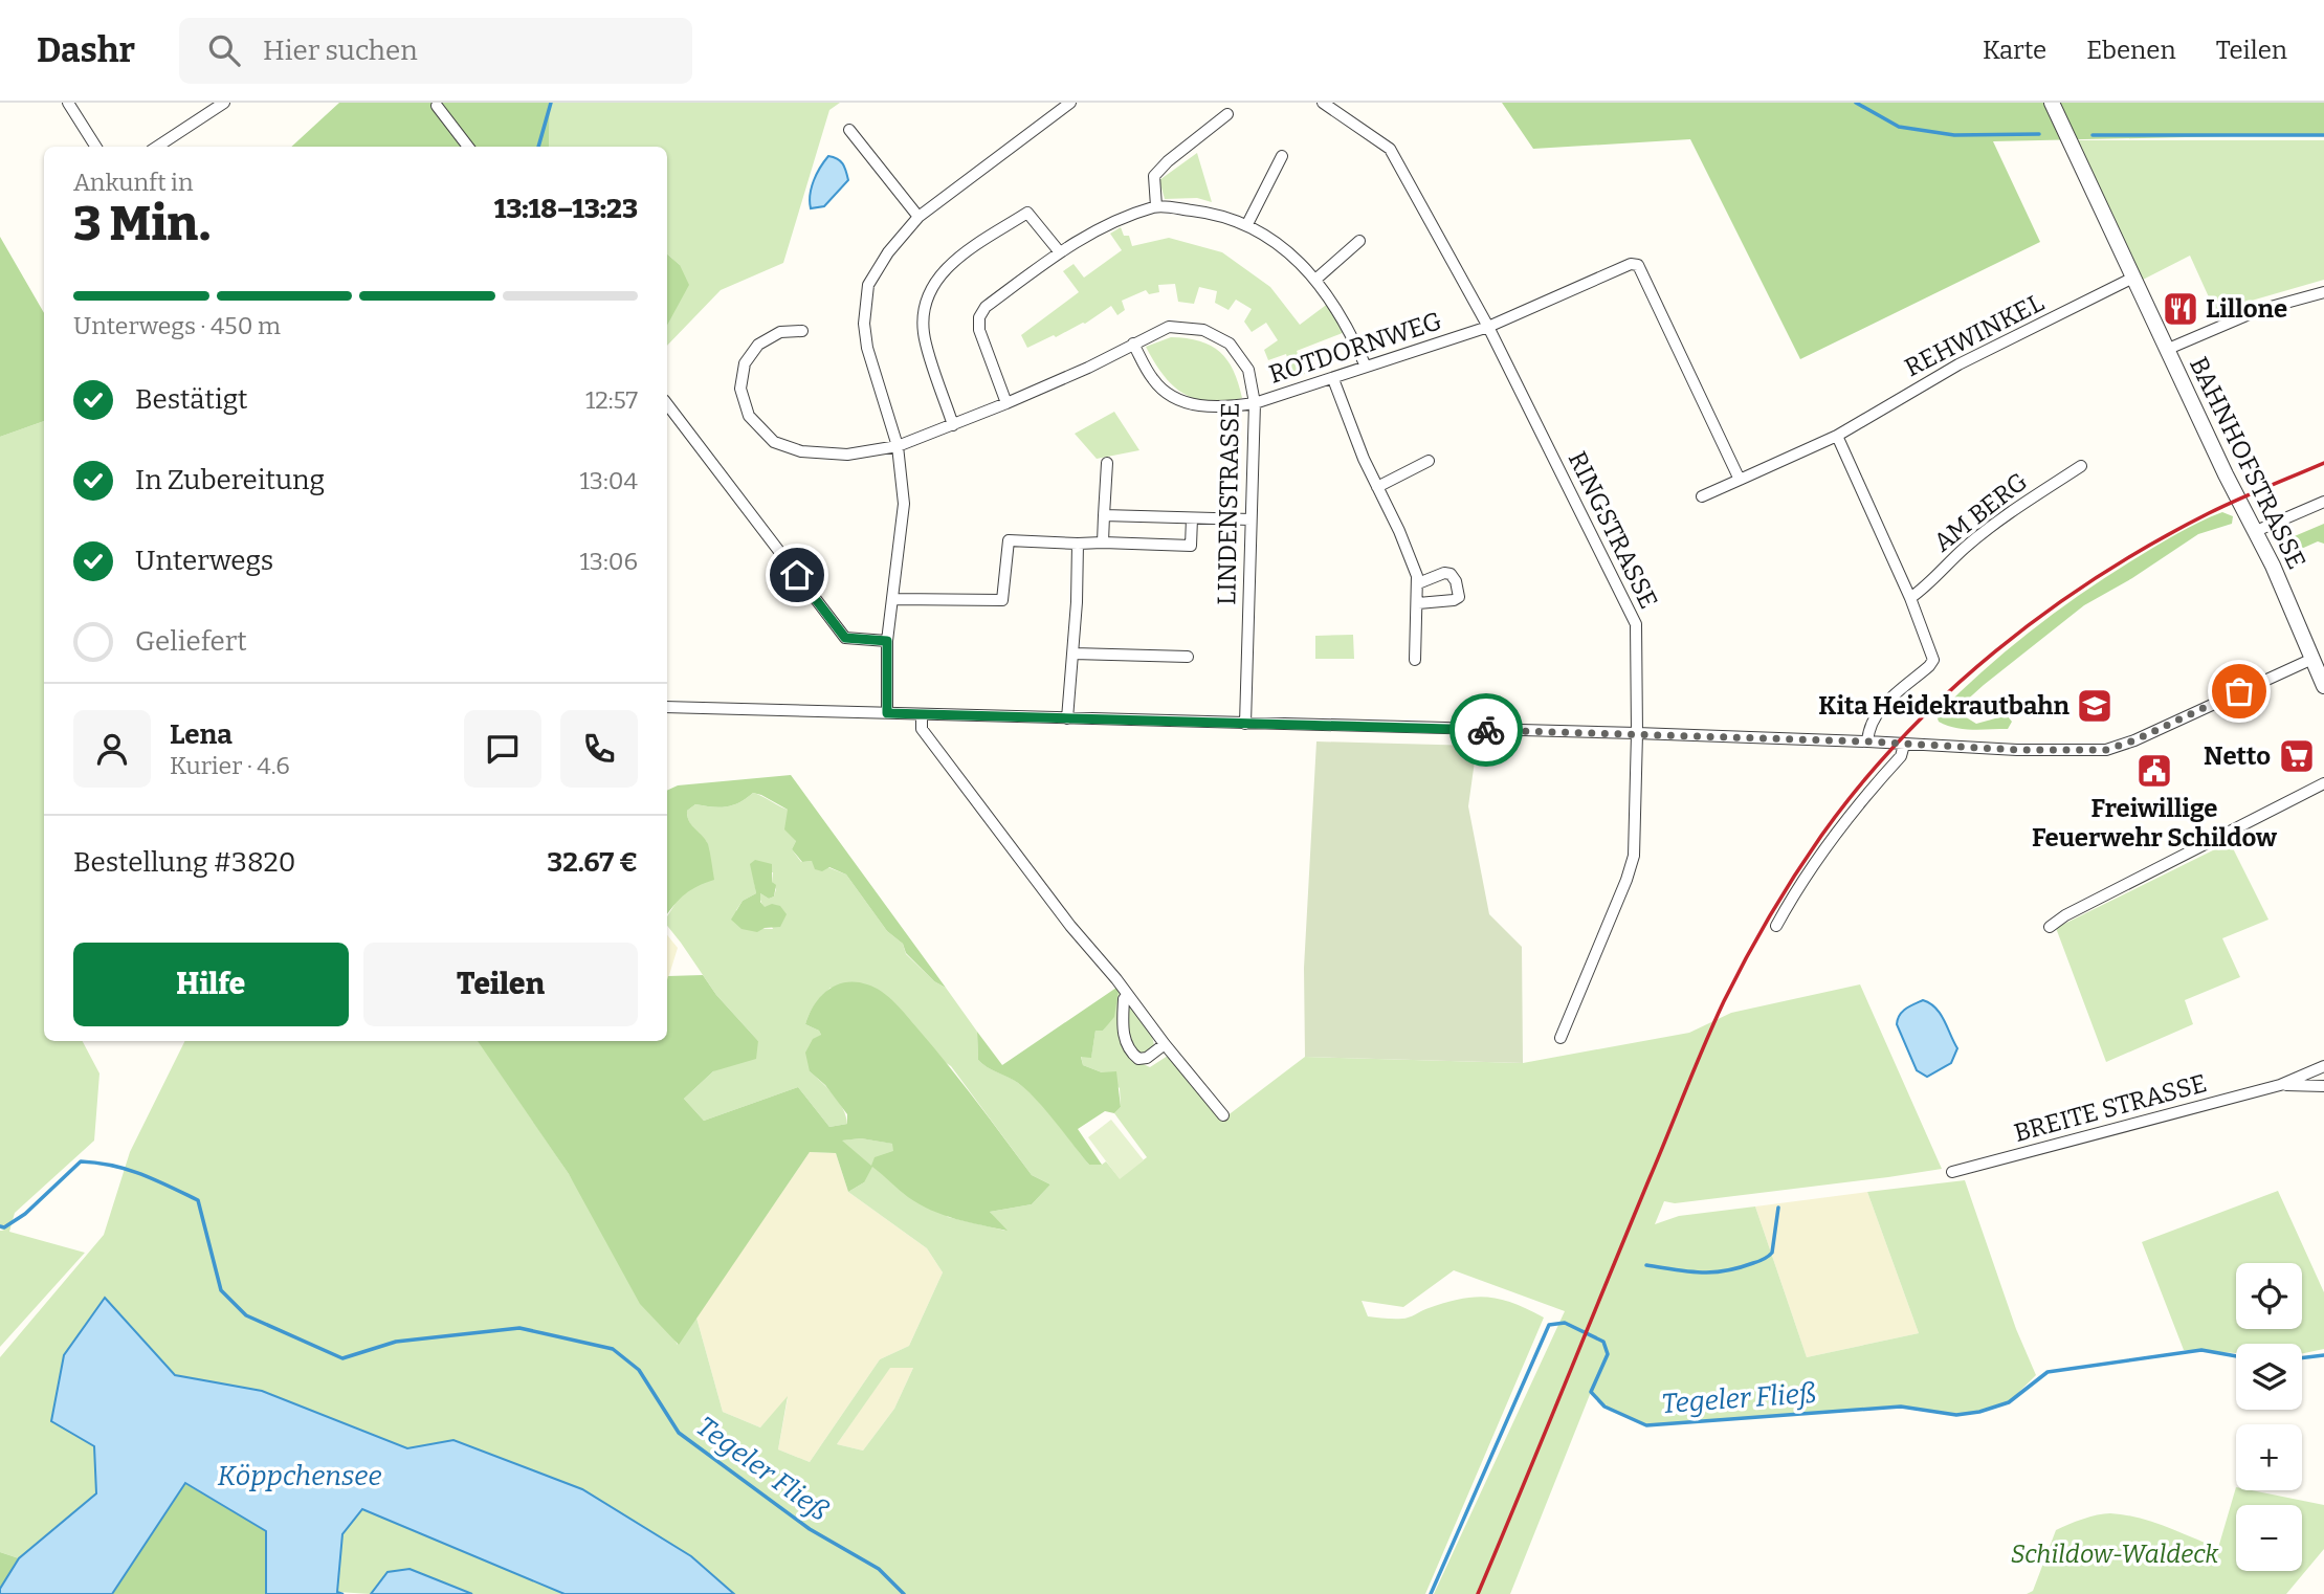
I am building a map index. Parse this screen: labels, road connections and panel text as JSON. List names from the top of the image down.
{
  "streets": {
    "street": [
      "REHWINKEL",
      "ROTDORNWEG",
      "BAHNHOFSTRASSE",
      "LINDENSTRASSE",
      "AM BERG",
      "RINGSTRASSE",
      "BREITE STRASSE"
    ]
  },
  "crossings": [
    ["REHWINKEL", "ROTDORNWEG"],
    ["REHWINKEL", "BAHNHOFSTRASSE"],
    ["ROTDORNWEG", "LINDENSTRASSE"],
    ["ROTDORNWEG", "RINGSTRASSE"]
  ],
  "water": ["Tegeler Fließ", "Köppchensee"],
  "parks": ["Schildow-Waldeck"],
  "places": {
    "restaurant": ["Lillone"],
    "school or university": ["Kita Heidekrautbahn"],
    "supermarket": ["Netto"],
    "public building": ["Freiwillige Feuerwehr Schildow"]
  },
  "page": {
    "header": "Dashr",
    "search": "Hier suchen",
    "nav": ["Karte", "Ebenen", "Teilen"],
    "heading": ["3 Min.", "Ankunft in", "13:18–13:23"],
    "panel": [
      "Lena",
      "Kurier · 4.6",
      "Bestellung #3820",
      "32.67 €"
    ],
    "bar": "Unterwegs · 450 m",
    "list": [
      ["Bestätigt", "12:57"],
      ["In Zubereitung", "13:04"],
      ["Unterwegs", "13:06"],
      "Geliefert"
    ],
    "buttons": ["Hilfe", "Teilen"],
    "map_buttons": ["+", "−"]
  }
}
